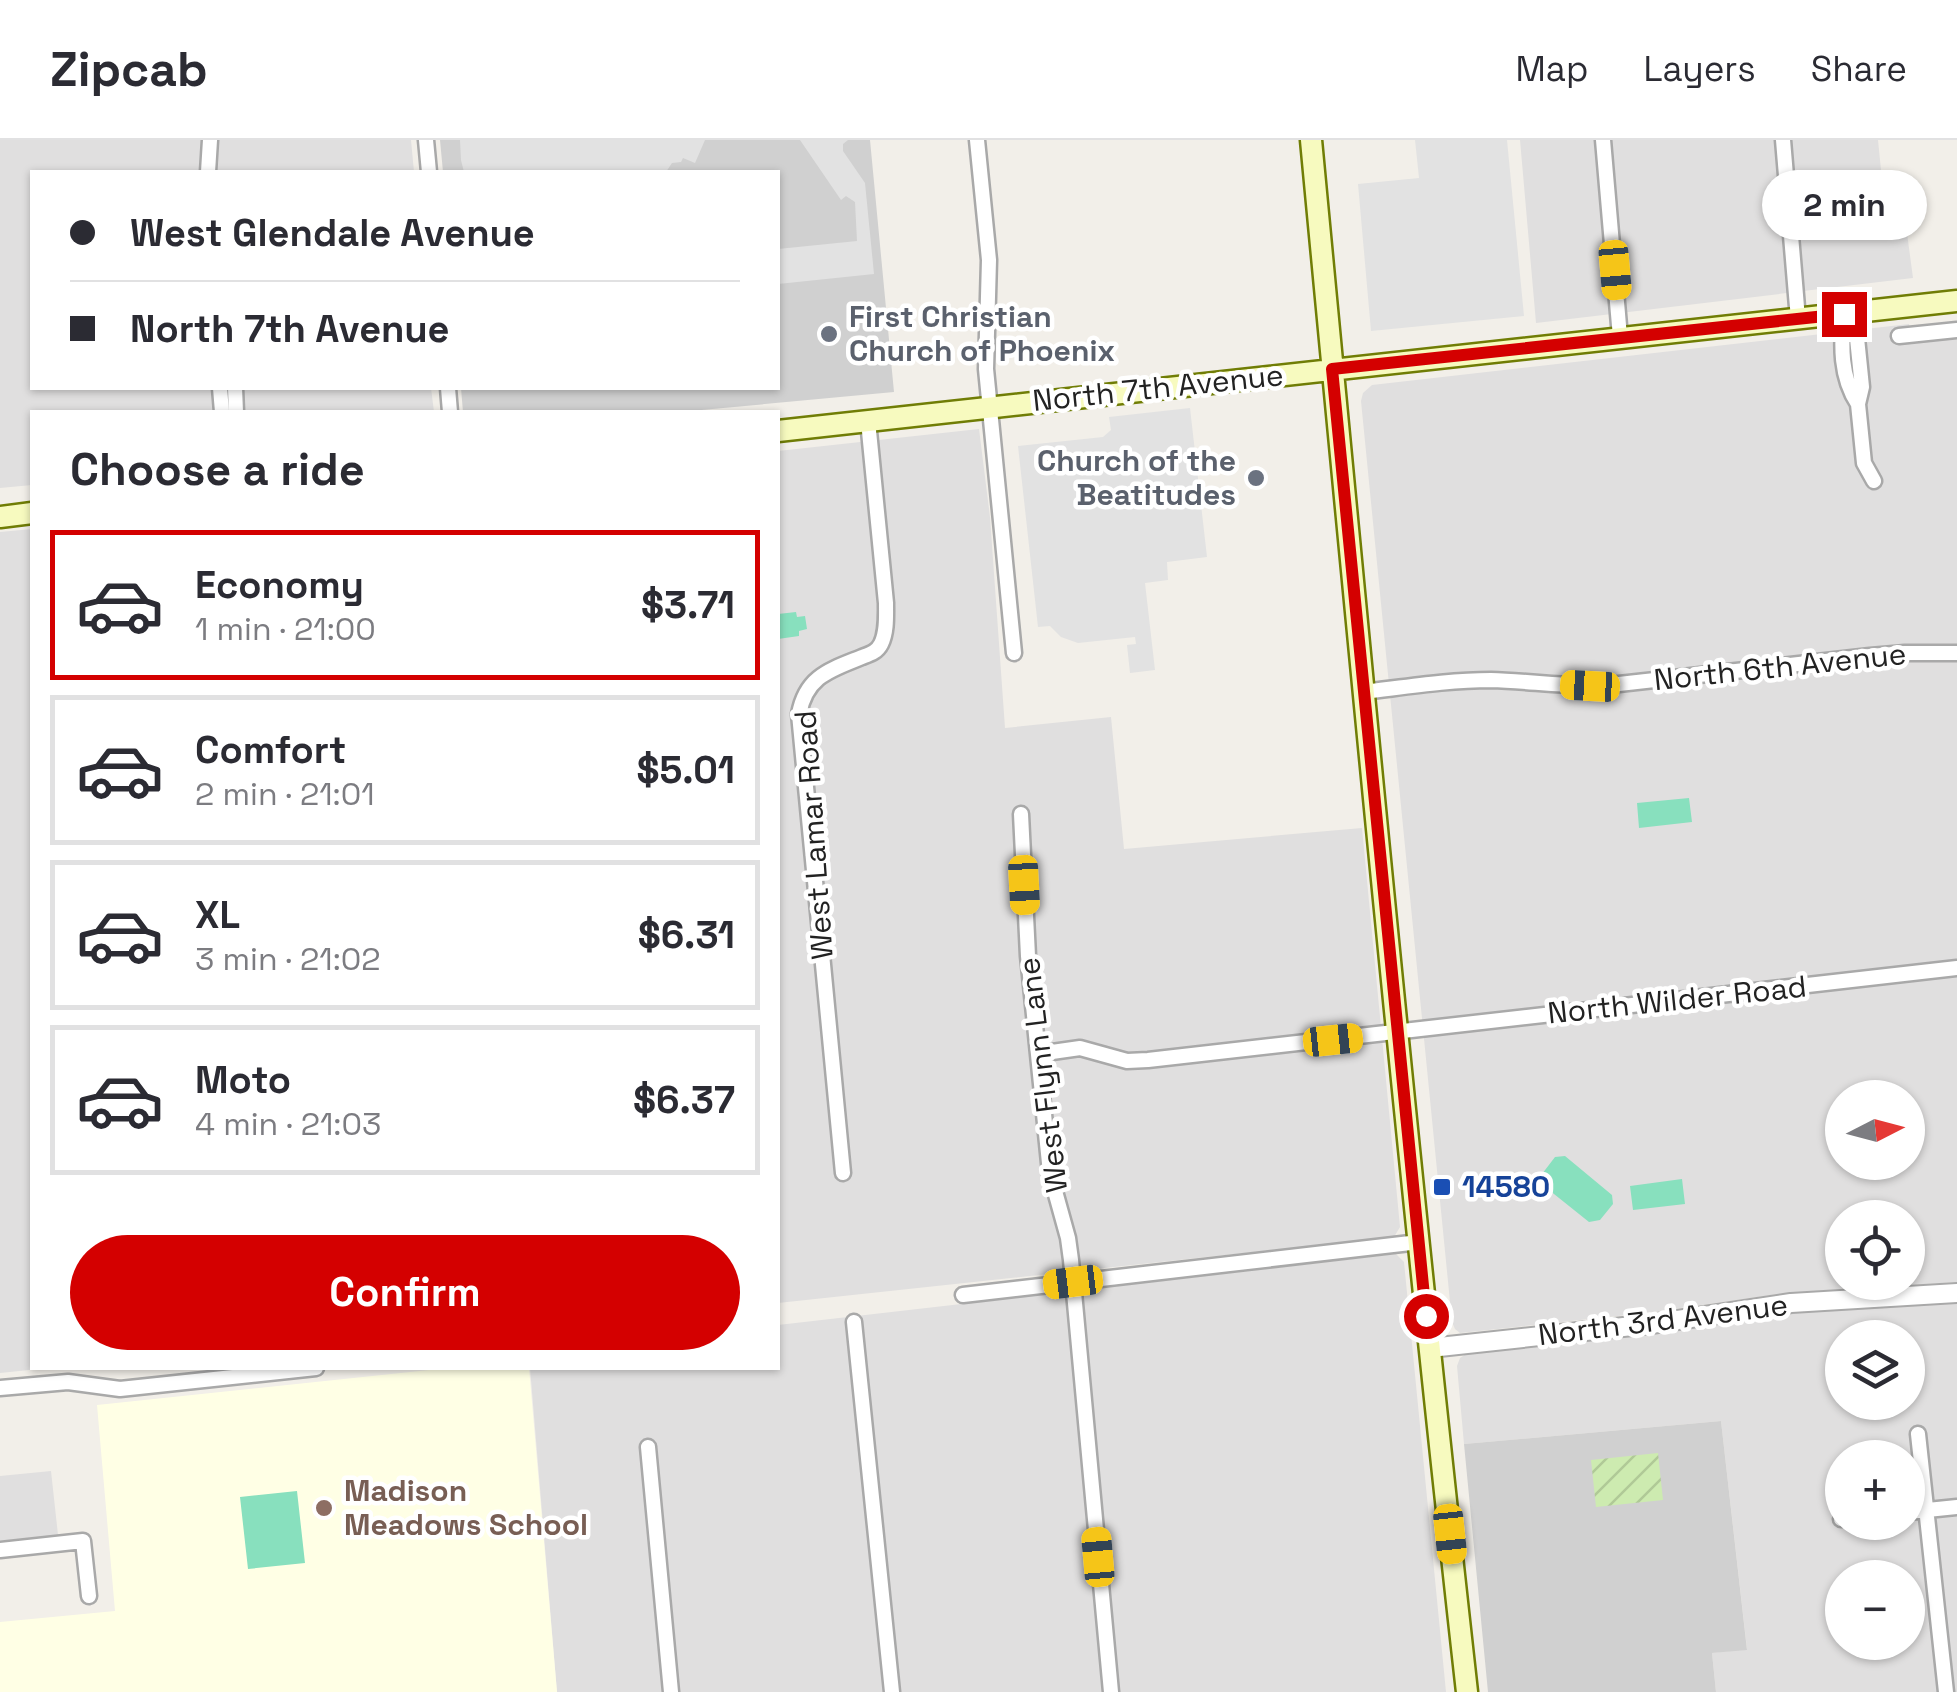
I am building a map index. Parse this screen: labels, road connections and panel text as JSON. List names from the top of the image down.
{
  "streets": {
    "main road": ["North 7th Avenue"],
    "street": [
      "North 6th Avenue",
      "West Lamar Road",
      "North Wilder Road",
      "West Flynn Lane",
      "North 3rd Avenue"
    ]
  },
  "crossings": [
    ["North 7th Avenue", "West Lamar Road"],
    ["North Wilder Road", "West Flynn Lane"]
  ],
  "places": {
    "other": ["First Christian Church of Phoenix", "Church of the Beatitudes", "Madison Meadows School"],
    "transit": ["14580"]
  },
  "north": "right",
  "page": {
    "header": "Zipcab",
    "nav": ["Map", "Layers", "Share"],
    "bubble": "2 min",
    "banner": ["West Glendale Avenue", "North 7th Avenue"],
    "heading": "Choose a ride",
    "list": [
      {
        "name": "Economy",
        "note": "1 min · 21:00",
        "value": "$3.71"
      },
      {
        "name": "Comfort",
        "note": "2 min · 21:01",
        "value": "$5.01"
      },
      {
        "name": "XL",
        "note": "3 min · 21:02",
        "value": "$6.31"
      },
      {
        "name": "Moto",
        "note": "4 min · 21:03",
        "value": "$6.37"
      }
    ],
    "map_buttons": ["+", "−"],
    "buttons": "Confirm"
  }
}
